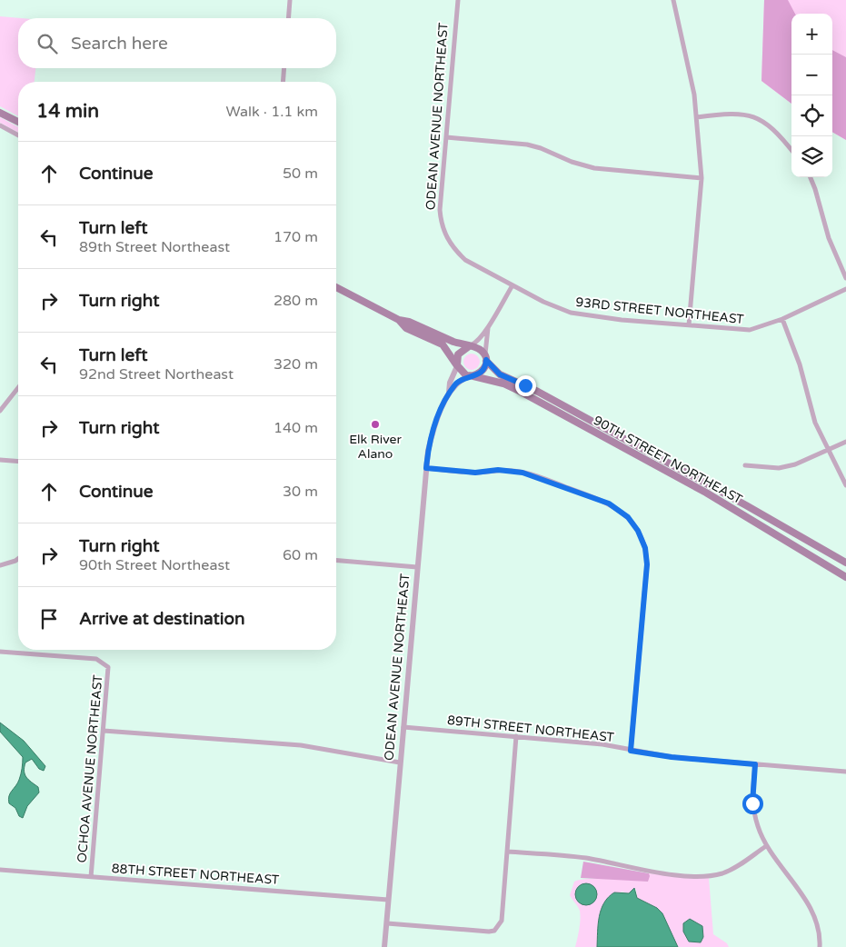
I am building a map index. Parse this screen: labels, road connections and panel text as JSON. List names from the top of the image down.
{
  "streets": {
    "main road": ["90TH STREET NORTHEAST"],
    "street": [
      "ODEAN AVENUE NORTHEAST",
      "93RD STREET NORTHEAST",
      "89TH STREET NORTHEAST",
      "OCHOA AVENUE NORTHEAST",
      "88TH STREET NORTHEAST"
    ]
  },
  "crossings": [
    ["ODEAN AVENUE NORTHEAST", "93RD STREET NORTHEAST"],
    ["ODEAN AVENUE NORTHEAST", "90TH STREET NORTHEAST"],
    ["ODEAN AVENUE NORTHEAST", "89TH STREET NORTHEAST"],
    ["ODEAN AVENUE NORTHEAST", "88TH STREET NORTHEAST"],
    ["OCHOA AVENUE NORTHEAST", "88TH STREET NORTHEAST"]
  ],
  "places": ["Elk River Alano"],
  "page": {
    "map_buttons": ["+", "−"],
    "search": "Search here",
    "heading": ["14 min", "Walk · 1.1 km"],
    "list": [
      ["Continue", "50 m"],
      ["Turn left", "89th Street Northeast", "170 m"],
      ["Turn right", "280 m"],
      ["Turn left", "92nd Street Northeast", "320 m"],
      ["Turn right", "140 m"],
      ["Continue", "30 m"],
      ["Turn right", "90th Street Northeast", "60 m"],
      "Arrive at destination"
    ]
  }
}
